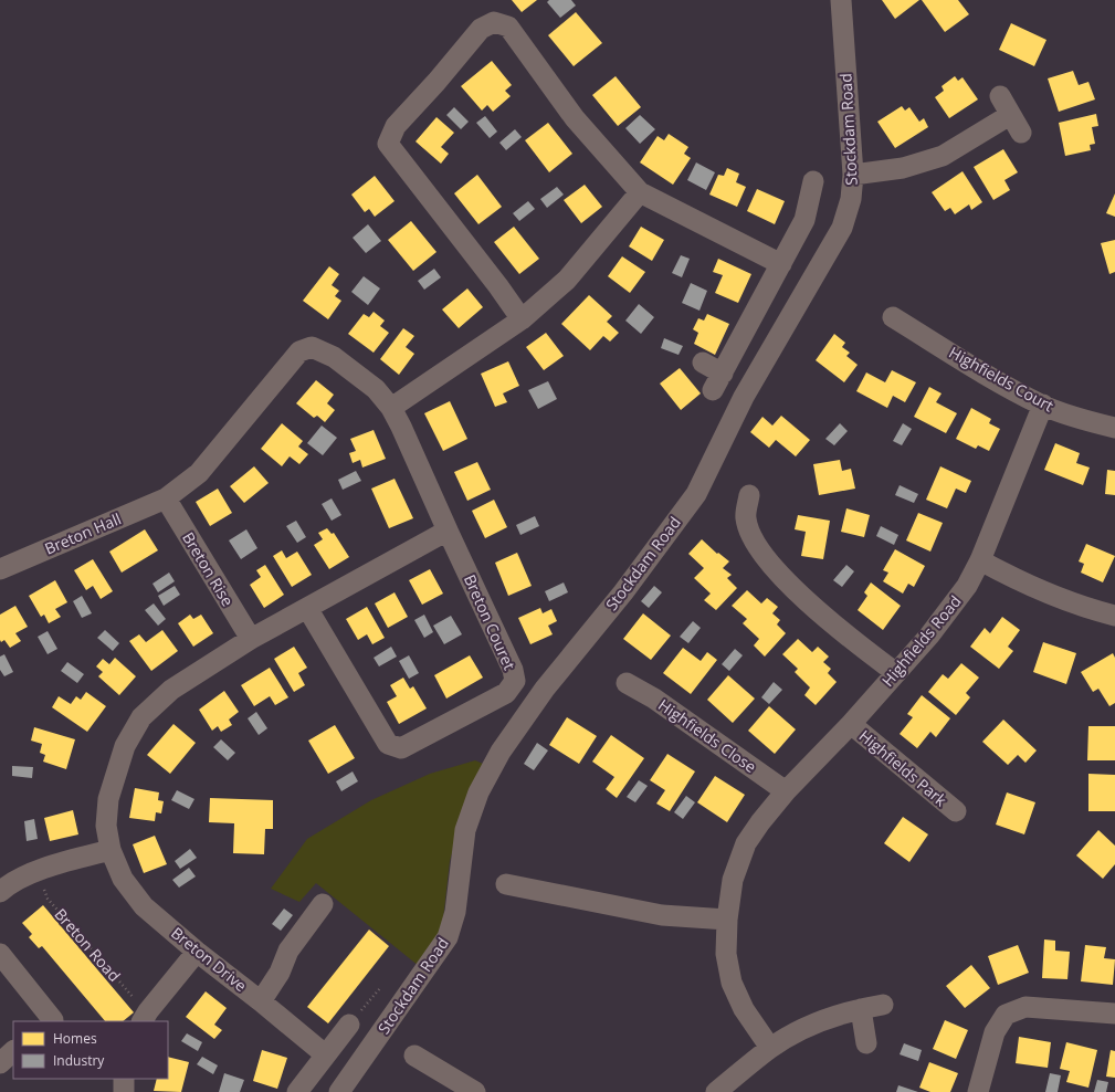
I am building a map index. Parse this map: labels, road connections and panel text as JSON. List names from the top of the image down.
{
  "streets": {
    "street": [
      "Stockdam Road",
      "Highfields Court",
      "Breton Hall",
      "Breton Rise",
      "Breton Couret",
      "Highfields Road",
      "Highfields Close",
      "Highfields Park",
      "Breton Drive"
    ],
    "path": ["Breton Road"]
  },
  "crossings": [
    ["Highfields Court", "Highfields Road"],
    ["Breton Hall", "Breton Rise"],
    ["Breton Hall", "Breton Couret"],
    ["Breton Rise", "Breton Drive"],
    ["Highfields Road", "Highfields Close"],
    ["Highfields Road", "Highfields Park"]
  ],
  "legend": ["Homes", "Industry"]
}
